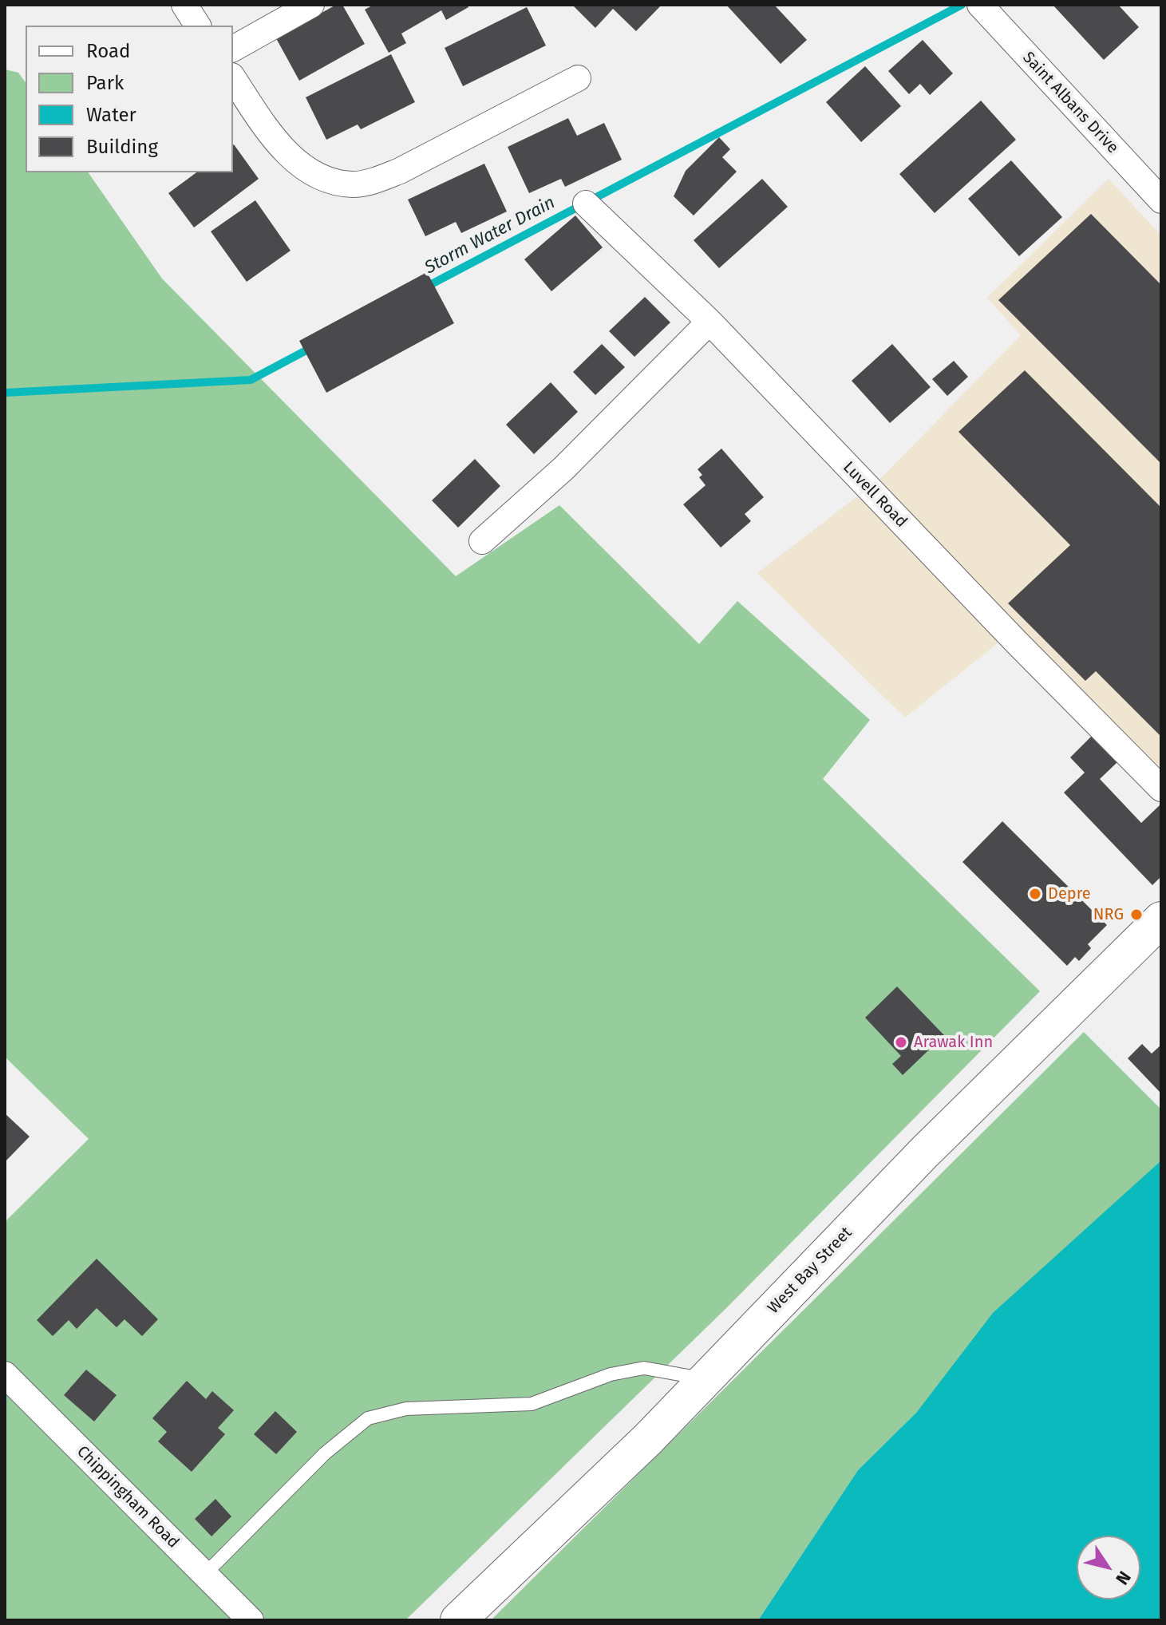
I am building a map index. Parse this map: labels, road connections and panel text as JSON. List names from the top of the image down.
{
  "streets": {
    "highway": ["West Bay Street"],
    "street": ["Saint Albans Drive", "Luvell Road", "Chippingham Road"]
  },
  "water": ["Storm Water Drain"],
  "places": ["Depre", "NRG", "Arawak Inn"],
  "legend": [
    "Road",
    "Park",
    "Water",
    "Building"
  ],
  "north": "bottom right"
}
